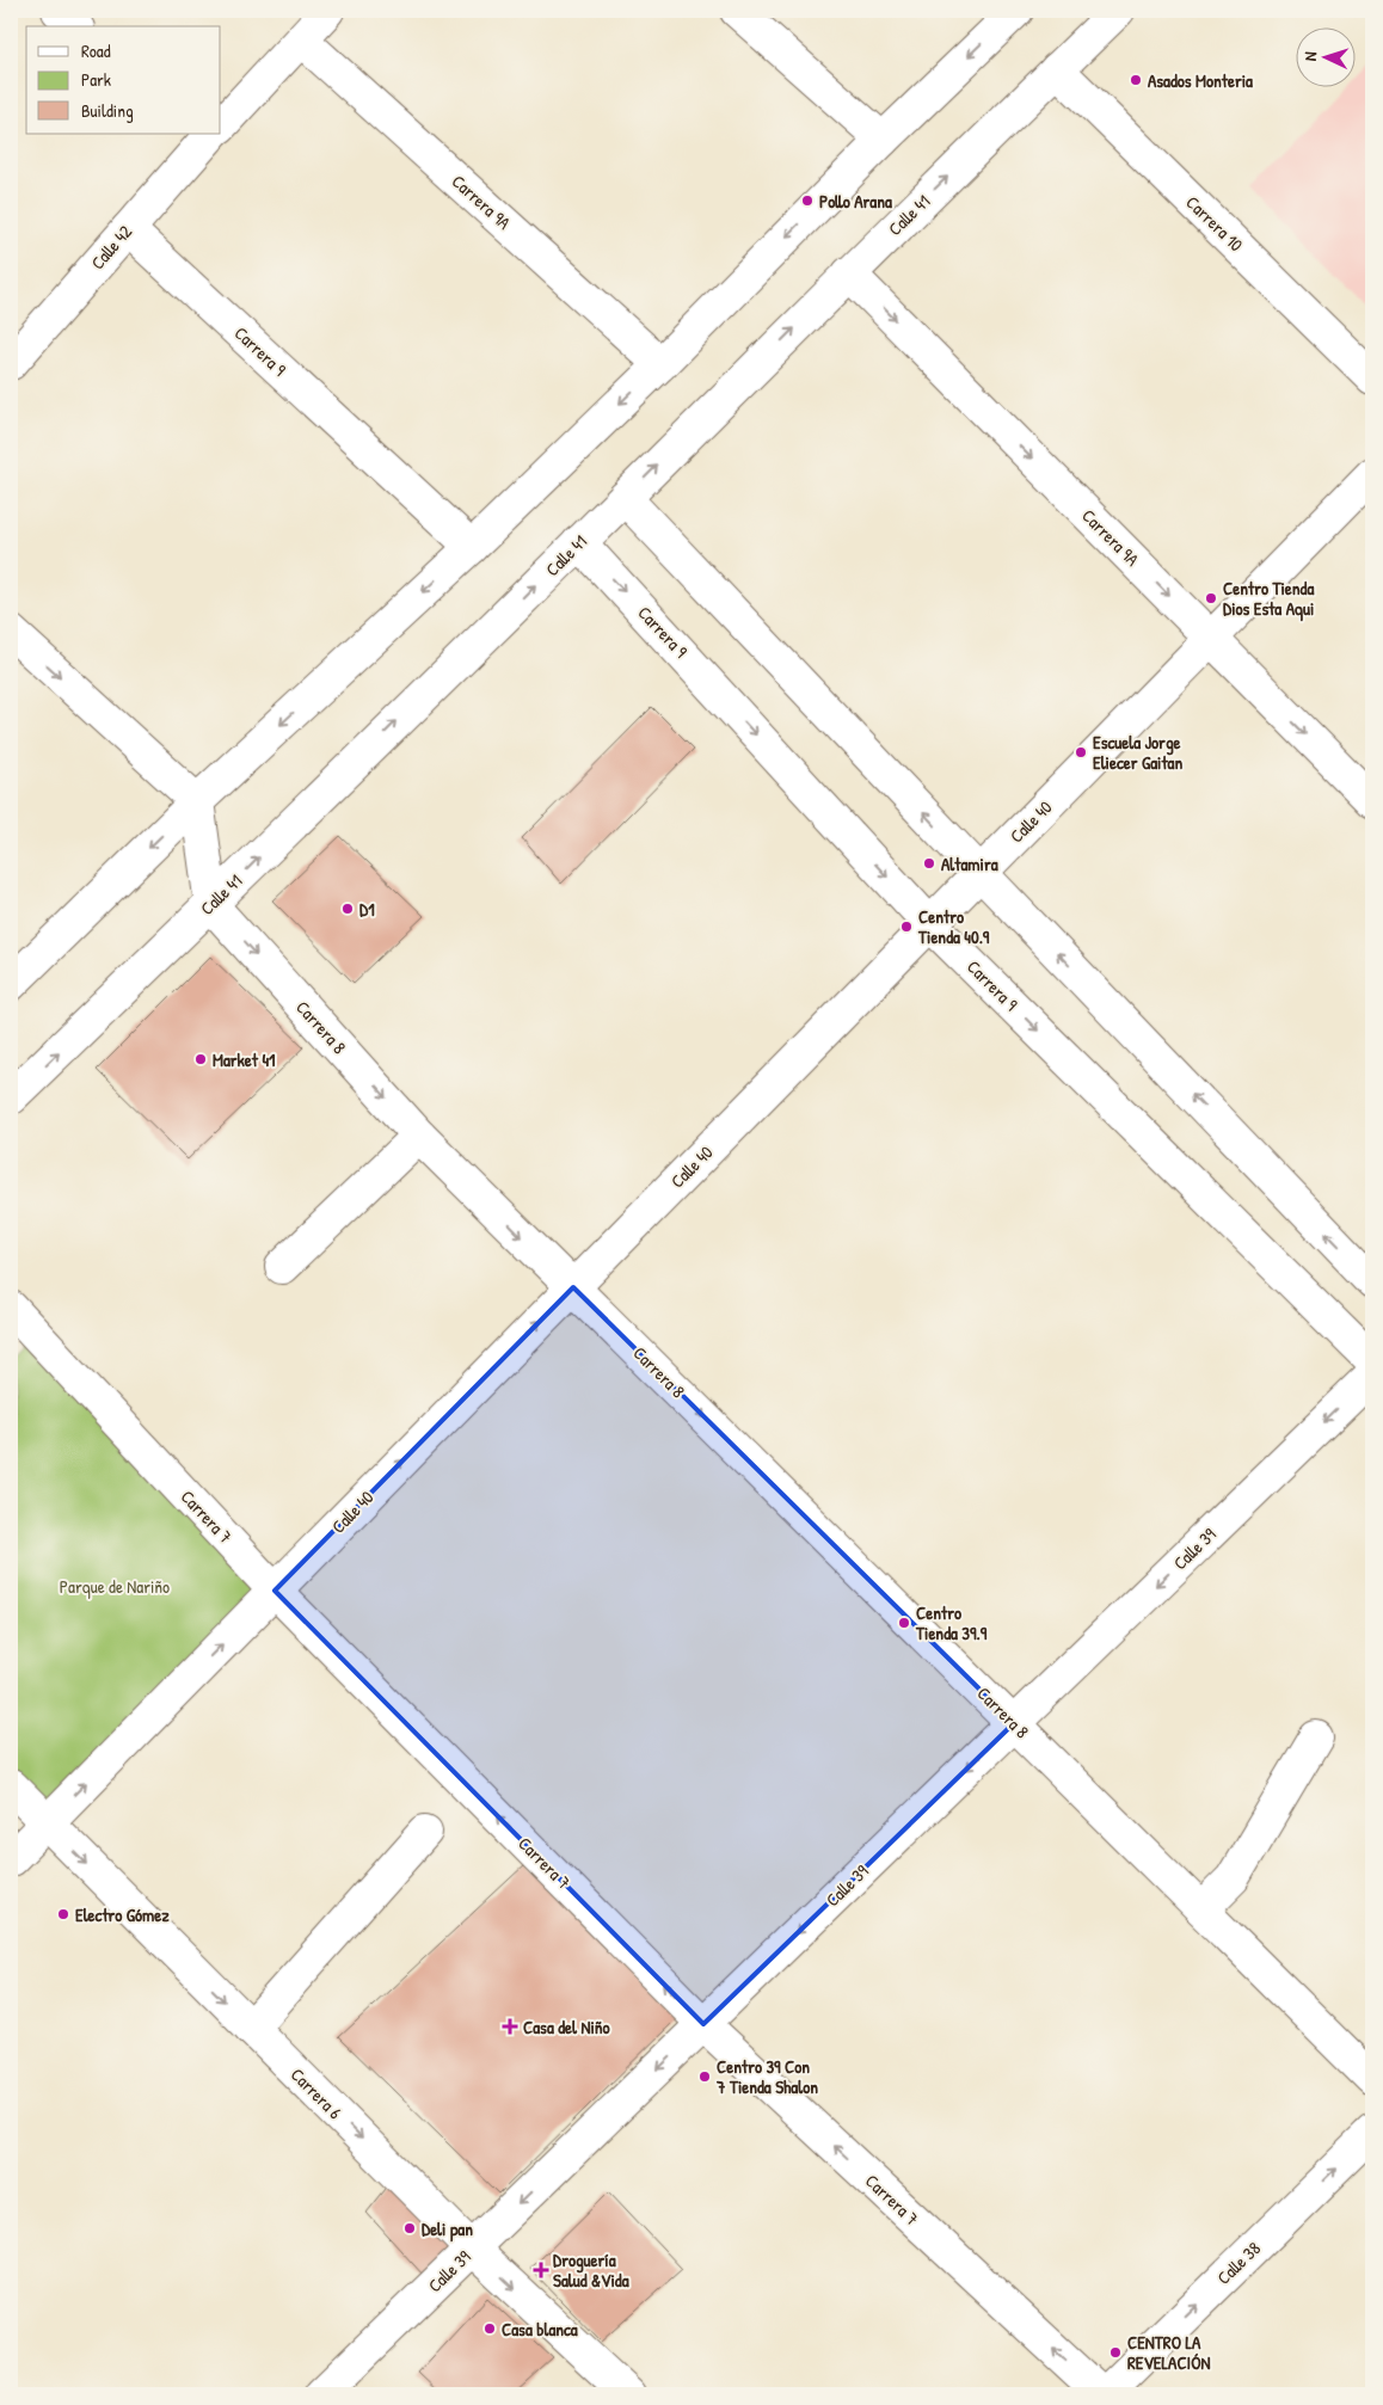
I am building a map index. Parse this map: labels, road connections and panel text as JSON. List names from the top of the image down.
{
  "streets": {
    "street": [
      "Carrera 9A",
      "Calle 41",
      "Carrera 10",
      "Calle 42",
      "Carrera 9",
      "Calle 40",
      "Carrera 8",
      "Carrera 7",
      "Calle 39",
      "Carrera 6",
      "Calle 38"
    ]
  },
  "crossings": [
    ["Carrera 9A", "Calle 41"],
    ["Carrera 9A", "Calle 42"],
    ["Carrera 9A", "Calle 40"],
    ["Calle 41", "Carrera 10"],
    ["Calle 41", "Carrera 9"],
    ["Calle 41", "Carrera 8"],
    ["Calle 42", "Carrera 9"],
    ["Carrera 9", "Calle 40"],
    ["Calle 40", "Carrera 8"],
    ["Calle 40", "Carrera 7"],
    ["Calle 40", "Carrera 6"],
    ["Carrera 8", "Calle 39"],
    ["Carrera 7", "Calle 39"],
    ["Carrera 7", "Calle 38"],
    ["Calle 39", "Carrera 6"]
  ],
  "one_way": [
    "Carrera 9A",
    "Carrera 8",
    "Carrera 7",
    "Calle 39",
    "Carrera 6",
    "Calle 38"
  ],
  "parks": ["Parque de Nariño"],
  "places": {
    "other": [
      "Asados Monteria",
      "Pollo Arana",
      "Centro Tienda Dios Esta Aqui",
      "Escuela Jorge Eliecer Gaitan",
      "Altamira",
      "D1",
      "Centro Tienda 40.9",
      "Market 41",
      "Centro Tienda 39.9",
      "Electro Gómez",
      "Centro 39 Con 7 Tienda Shalon",
      "Deli pan",
      "Casa blanca",
      "CENTRO LA REVELACIÓN"
    ],
    "health": ["Casa del Niño", "Droguería Salud &Vida"]
  },
  "legend": ["Road", "Park", "Building"],
  "north": "left"
}
